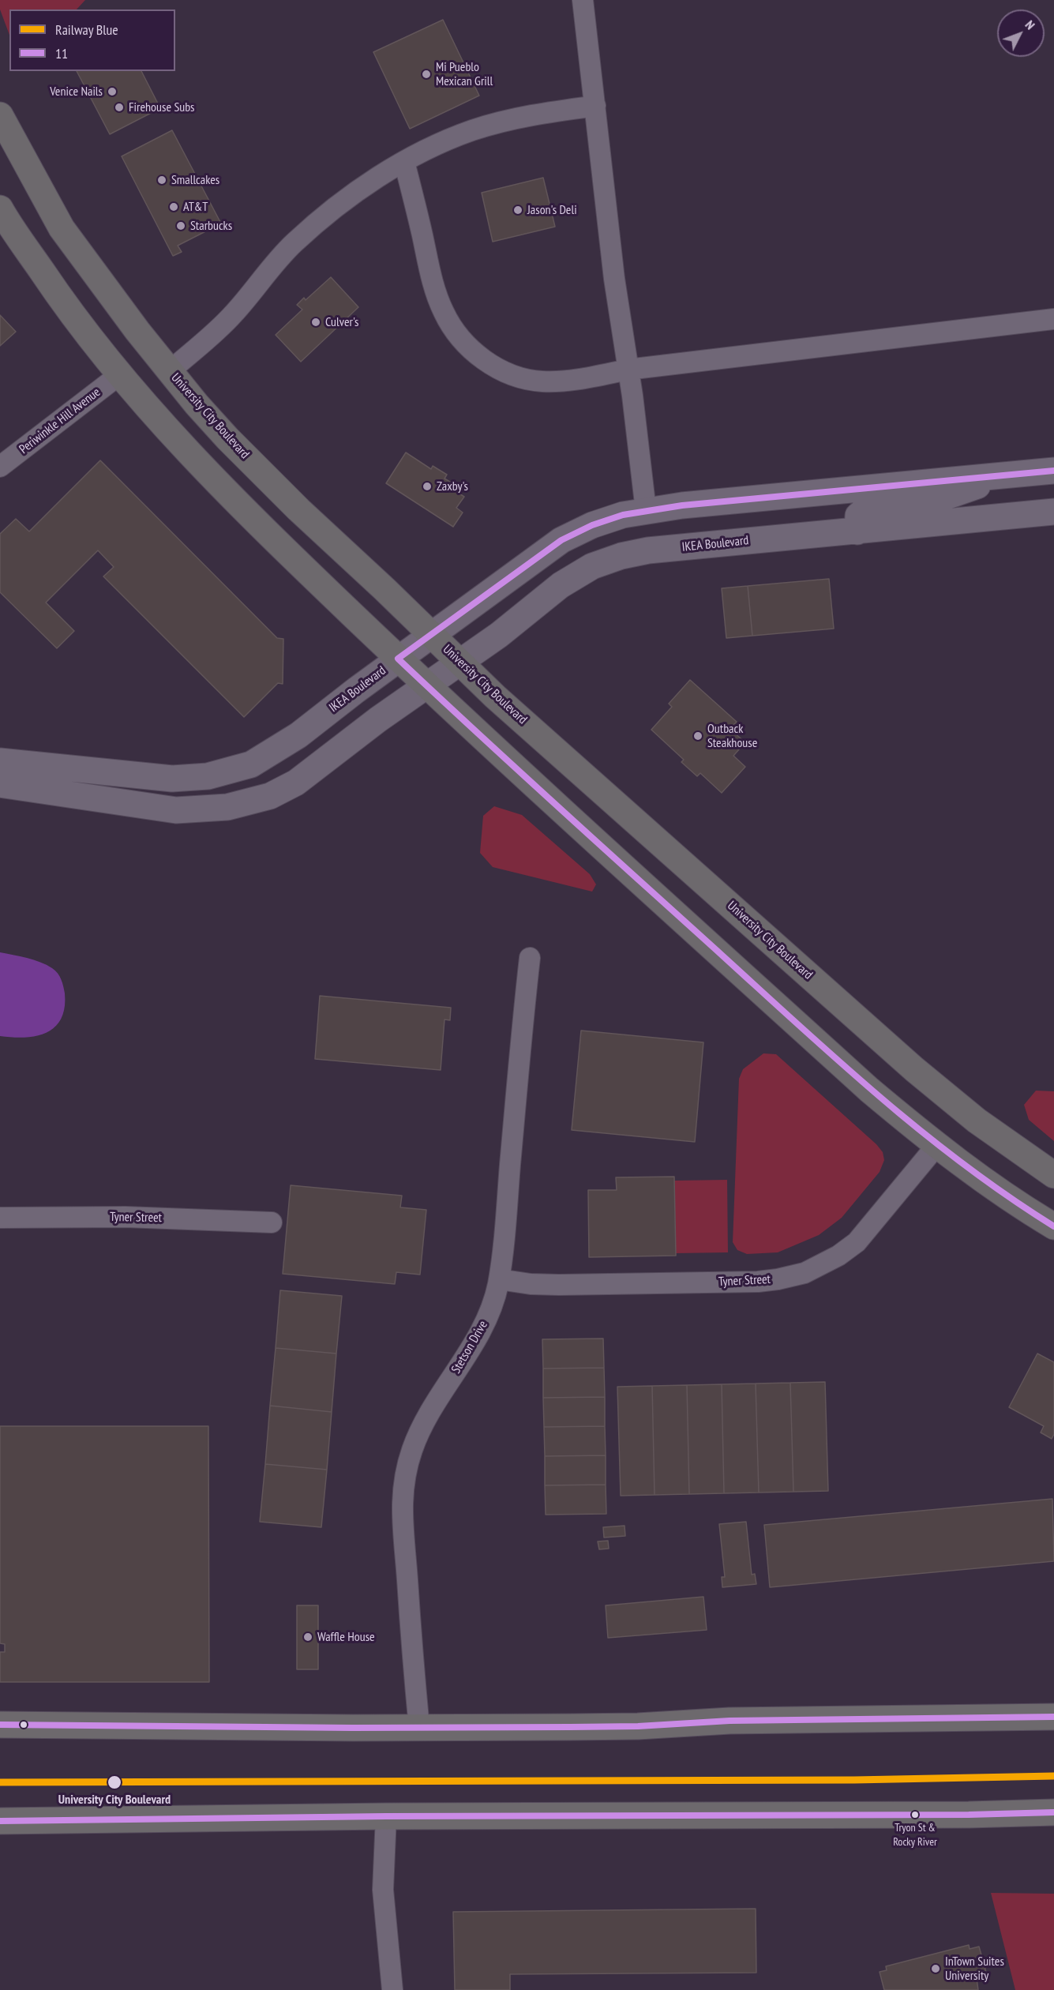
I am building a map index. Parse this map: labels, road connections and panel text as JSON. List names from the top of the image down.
{
  "streets": {
    "main road": ["University City Boulevard"],
    "street": [
      "Periwinkle Hill Avenue",
      "IKEA Boulevard",
      "Tyner Street",
      "Stetson Drive"
    ]
  },
  "crossings": [
    ["University City Boulevard", "IKEA Boulevard"],
    ["Tyner Street", "Stetson Drive"]
  ],
  "places": [
    "Mi Pueblo Mexican Grill",
    "Venice Nails",
    "Firehouse Subs",
    "Smallcakes",
    "AT&T",
    "Jason's Deli",
    "Starbucks",
    "Culver's",
    "Zaxby's",
    "Outback Steakhouse",
    "Waffle House",
    "University City Boulevard",
    "Tryon St & Rocky River",
    "InTown Suites University"
  ],
  "lines": ["transit line 11", "rail line Blue"],
  "legend": ["Railway Blue", "11"],
  "north": "top right"
}
